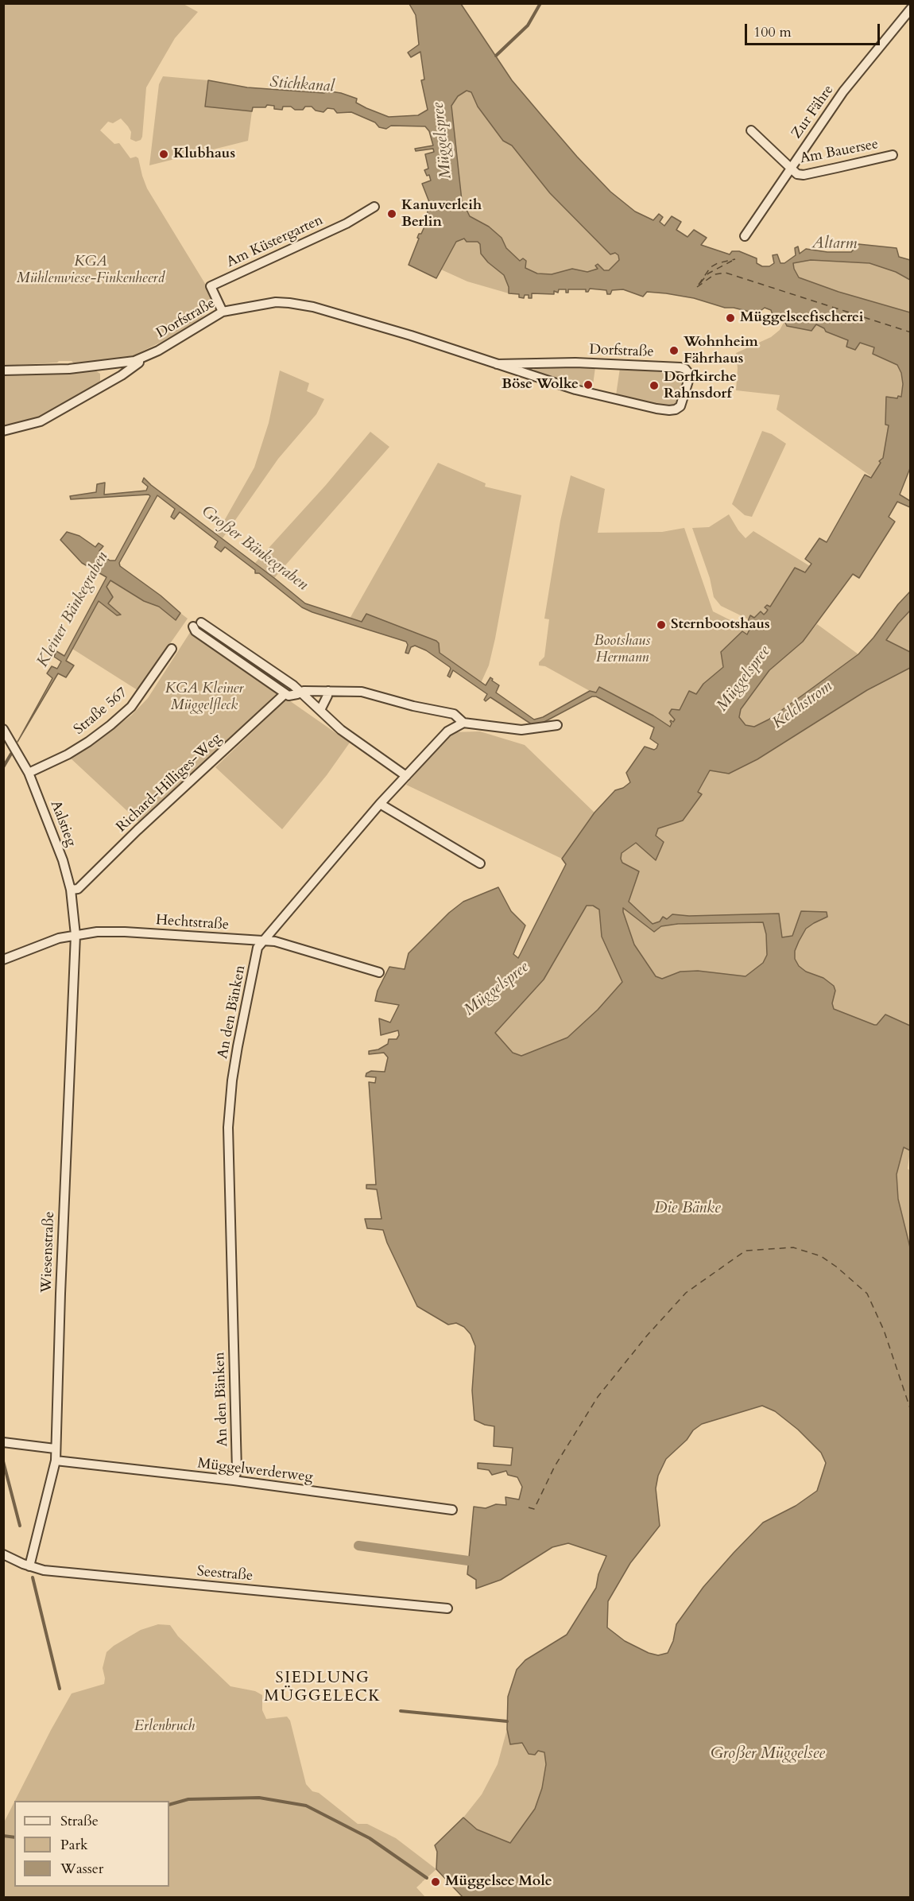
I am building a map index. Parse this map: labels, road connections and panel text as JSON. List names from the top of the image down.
{
  "streets": {
    "street": [
      "Zur Fähre",
      "Am Bauersee",
      "Am Küstergarten",
      "Dorfstraße",
      "Straße 567",
      "Richard-Hilliges-Weg",
      "Aalstieg",
      "Hechtstraße",
      "An den Bänken",
      "Wiesenstraße",
      "Müggelwerderweg",
      "Seestraße"
    ]
  },
  "crossings": [
    ["Zur Fähre", "Am Bauersee"],
    ["Am Küstergarten", "Dorfstraße"],
    ["Straße 567", "Aalstieg"],
    ["Richard-Hilliges-Weg", "Aalstieg"],
    ["Aalstieg", "Hechtstraße"],
    ["Aalstieg", "Wiesenstraße"],
    ["Hechtstraße", "An den Bänken"],
    ["Hechtstraße", "Wiesenstraße"],
    ["An den Bänken", "Müggelwerderweg"],
    ["Wiesenstraße", "Müggelwerderweg"],
    ["Wiesenstraße", "Seestraße"]
  ],
  "districts": ["SIEDLUNG MÜGGELECK"],
  "water": [
    "Stichkanal",
    "Müggelspree",
    "Altarm",
    "Großer Bänkegraben",
    "Kleiner Bänkegraben",
    "Kelchstrom",
    "Die Bänke",
    "Großer Müggelsee"
  ],
  "parks": [
    "KGA Mühlenwiese-Finkenheerd",
    "Bootshaus Hermann",
    "KGA Kleiner Müggelfleck",
    "Erlenbruch"
  ],
  "places": [
    "Klubhaus",
    "Kanuverleih Berlin",
    "Müggelseefischerei",
    "Wohnheim Fährhaus",
    "Böse Wolke",
    "Dorfkirche Rahnsdorf",
    "Sternbootshaus",
    "Müggelsee Mole"
  ],
  "legend": ["Straße", "Park", "Wasser"],
  "scale_bar": "100 m"
}
